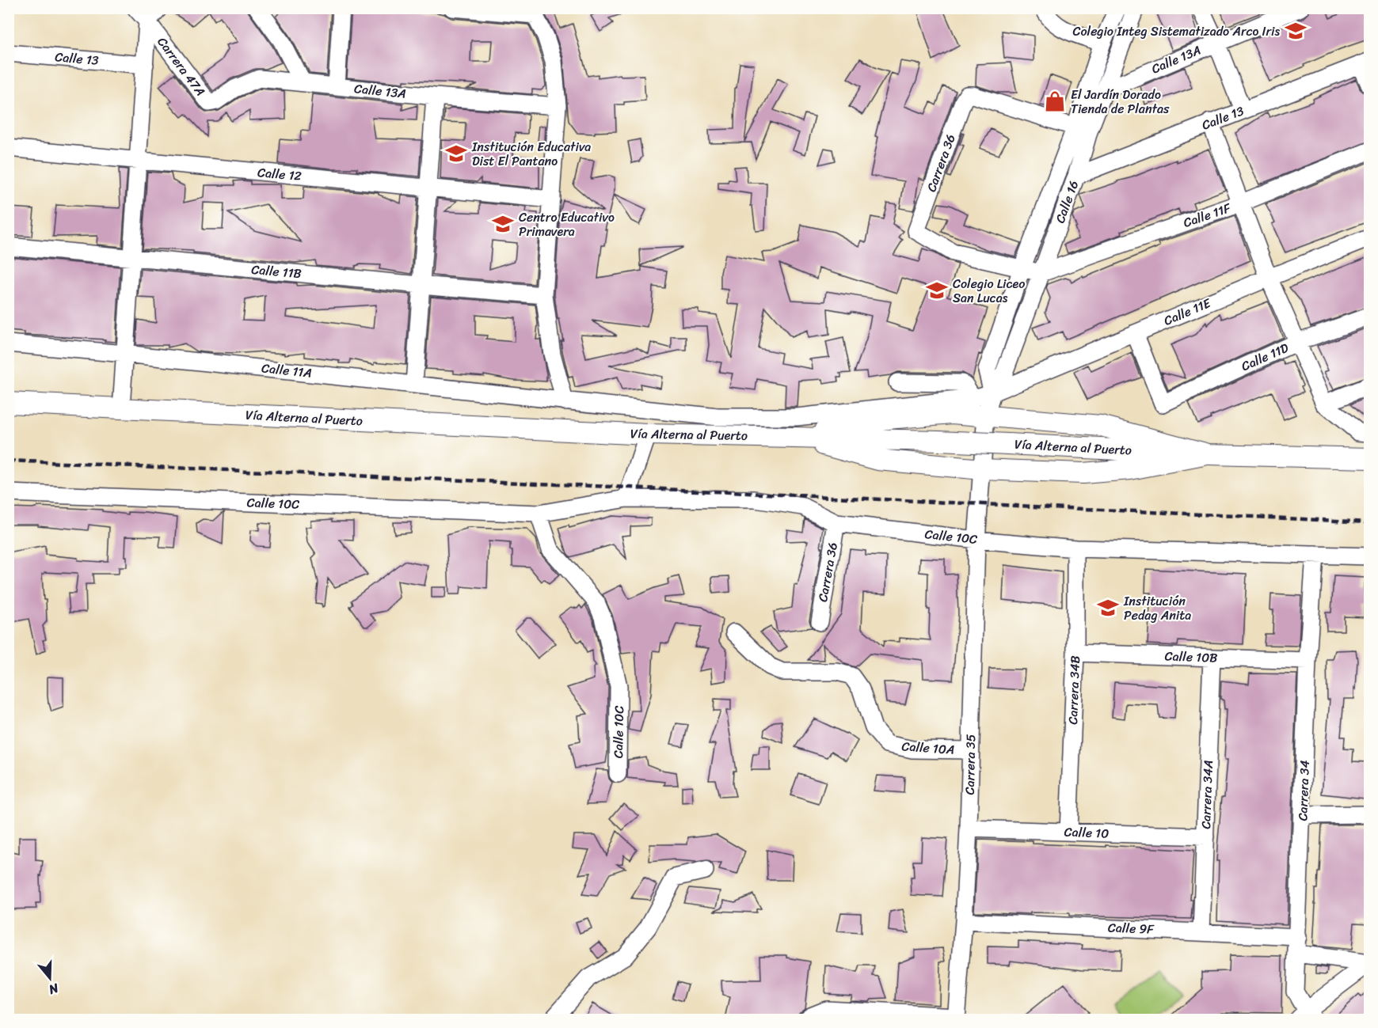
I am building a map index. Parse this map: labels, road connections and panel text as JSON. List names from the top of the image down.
{
  "streets": {
    "main road": ["Vía Alterna al Puerto"],
    "street": [
      "Calle 13",
      "Calle 13A",
      "Carrera 47A",
      "Carrera 36",
      "Calle 12",
      "Calle 16",
      "Calle 11F",
      "Calle 11B",
      "Calle 11E",
      "Calle 11D",
      "Calle 11A",
      "Calle 10C",
      "Calle 10B",
      "Carrera 34B",
      "Calle 10A",
      "Carrera 35",
      "Carrera 34",
      "Carrera 34A",
      "Calle 10",
      "Calle 9F"
    ]
  },
  "crossings": [
    ["Calle 13", "Calle 16"],
    ["Calle 13A", "Carrera 47A"],
    ["Calle 13A", "Calle 16"],
    ["Carrera 36", "Calle 16"],
    ["Carrera 36", "Calle 10C"],
    ["Calle 16", "Calle 11F"],
    ["Calle 16", "Calle 11E"],
    ["Calle 16", "Carrera 35"],
    ["Calle 11E", "Calle 11D"],
    ["Calle 11E", "Calle 11A"],
    ["Calle 10C", "Carrera 34B"],
    ["Calle 10C", "Carrera 35"],
    ["Calle 10C", "Carrera 34"],
    ["Calle 10B", "Carrera 34B"],
    ["Calle 10B", "Carrera 34"],
    ["Calle 10B", "Carrera 34A"],
    ["Carrera 34B", "Calle 10"],
    ["Calle 10A", "Carrera 35"],
    ["Carrera 35", "Calle 10"],
    ["Carrera 35", "Calle 9F"],
    ["Carrera 34", "Calle 9F"],
    ["Carrera 34A", "Calle 10"],
    ["Carrera 34A", "Calle 9F"]
  ],
  "places": {
    "school or university": [
      "Colegio Integ Sistematizado Arco Iris",
      "Institución Educativa Dist El Pantano",
      "Centro Educativo Primavera",
      "Colegio Liceo San Lucas",
      "Institución Pedag Anita"
    ],
    "shop": ["El Jardín Dorado Tienda de Plantas"]
  },
  "north": "bottom"
}
